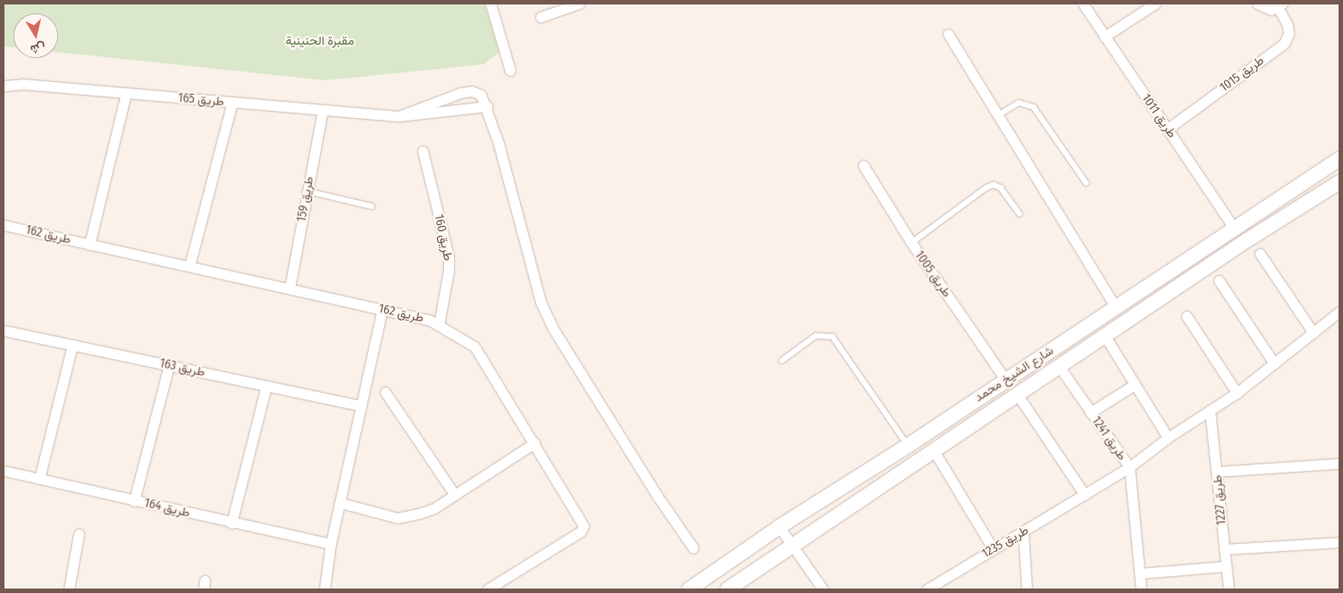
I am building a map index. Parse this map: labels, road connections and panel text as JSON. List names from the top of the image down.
{
  "streets": {
    "street": [
      "طريق 1015",
      "طريق 165",
      "طريق 1011",
      "طريق 159",
      "طريق 162",
      "طريق 160",
      "طريق 1005",
      "طريق 163",
      "شارع الشيخ محمد",
      "طريق 1241",
      "طريق 1227",
      "طريق 164",
      "طريق 1235"
    ]
  },
  "crossings": [
    ["طريق 1015", "طريق 1011"],
    ["طريق 165", "طريق 159"],
    ["طريق 1011", "شارع الشيخ محمد"],
    ["طريق 159", "طريق 162"],
    ["طريق 162", "طريق 160"],
    ["طريق 1005", "شارع الشيخ محمد"],
    ["شارع الشيخ محمد", "طريق 1241"],
    ["طريق 1241", "طريق 1235"],
    ["طريق 1227", "طريق 1235"]
  ],
  "parks": ["مقبرة الحنينية"],
  "north": "bottom"
}
